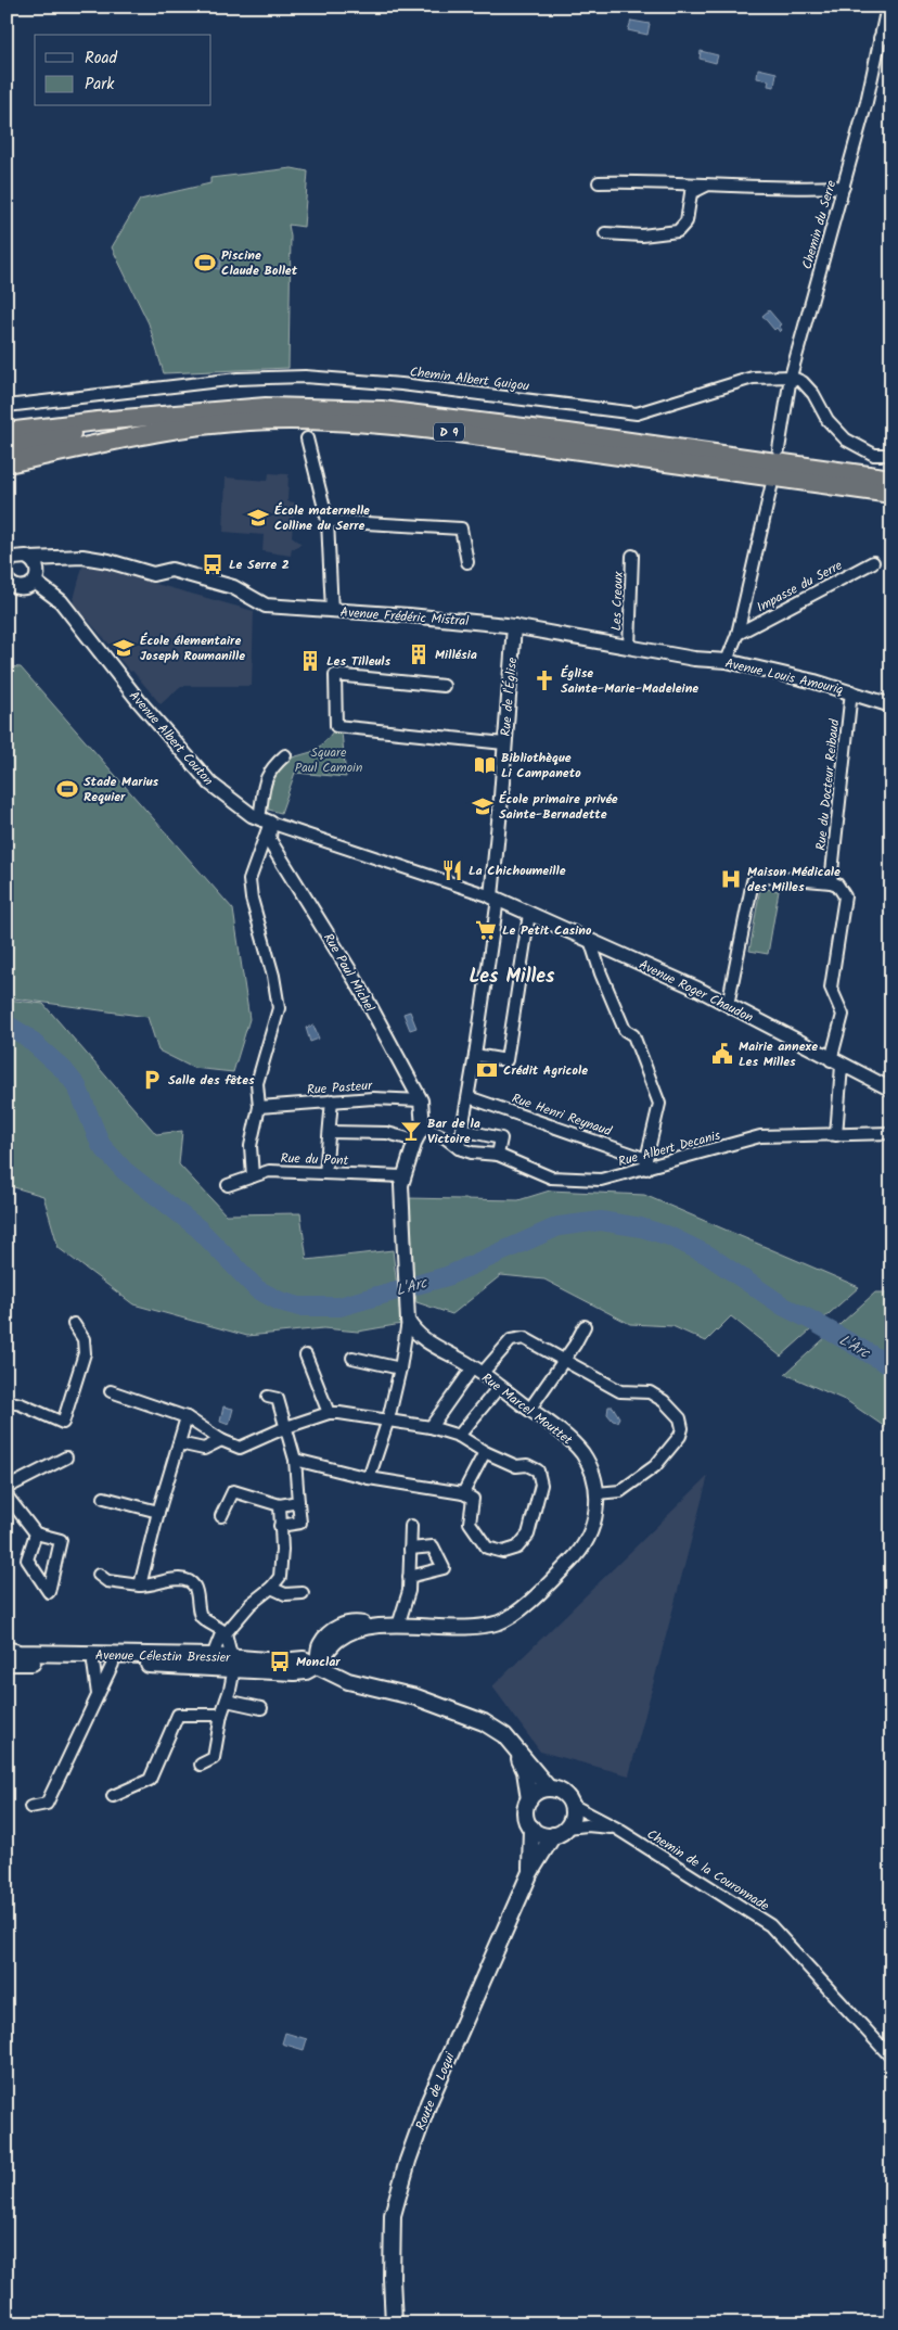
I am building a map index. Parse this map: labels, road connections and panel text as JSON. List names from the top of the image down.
{
  "streets": {
    "highway": ["D 9"],
    "main road": ["Avenue Célestin Bressier", "Route de Loqui"],
    "street": [
      "Chemin du Serre",
      "Chemin Albert Guigou",
      "Impasse du Serre",
      "Les Creoux",
      "Avenue Frédéric Mistral",
      "Avenue Louis Amouriq",
      "Rue de l'Église",
      "Avenue Albert Couton",
      "Rue du Docteur Reibaud",
      "Rue Paul Michel",
      "Avenue Roger Chaudon",
      "Rue Pasteur",
      "Rue Henri Reynaud",
      "Rue Albert Decanis",
      "Rue du Pont",
      "Rue Marcel Mouttet",
      "Chemin de la Couronnade"
    ]
  },
  "crossings": [
    ["Chemin du Serre", "Chemin Albert Guigou"],
    ["Les Creoux", "Avenue Louis Amouriq"],
    ["Avenue Frédéric Mistral", "Avenue Louis Amouriq"],
    ["Avenue Frédéric Mistral", "Rue de l'Église"],
    ["Avenue Louis Amouriq", "Rue de l'Église"],
    ["Avenue Louis Amouriq", "Rue du Docteur Reibaud"],
    ["Rue de l'Église", "Avenue Albert Couton"],
    ["Rue de l'Église", "Avenue Roger Chaudon"],
    ["Avenue Albert Couton", "Rue Paul Michel"],
    ["Avenue Albert Couton", "Avenue Roger Chaudon"],
    ["Rue Paul Michel", "Rue Pasteur"],
    ["Rue Henri Reynaud", "Rue Albert Decanis"],
    ["Rue Marcel Mouttet", "Avenue Célestin Bressier"],
    ["Chemin de la Couronnade", "Route de Loqui"]
  ],
  "districts": ["Les Milles"],
  "water": ["L'Arc"],
  "parks": ["Square Paul Camoin"],
  "places": {
    "sports": ["Piscine Claude Bollet", "Stade Marius Requier"],
    "school or university": ["École maternelle Colline du Serre", "École élementaire Joseph Roumanille", "École primaire privée Sainte-Bernadette"],
    "bus stop": ["Le Serre 2", "Monclar"],
    "building": ["Millésia", "Les Tilleuls"],
    "church": ["Église Sainte-Marie-Madeleine"],
    "library": ["Bibliothèque Li Campaneto"],
    "restaurant": ["La Chichoumeille"],
    "hospital": ["Maison Médicale des Milles"],
    "supermarket": ["Le Petit Casino"],
    "public building": ["Mairie annexe Les Milles"],
    "bank": ["Crédit Agricole"],
    "parking": ["Salle des fêtes"],
    "bar": ["Bar de la Victoire"]
  },
  "legend": ["Road", "Park"]
}
